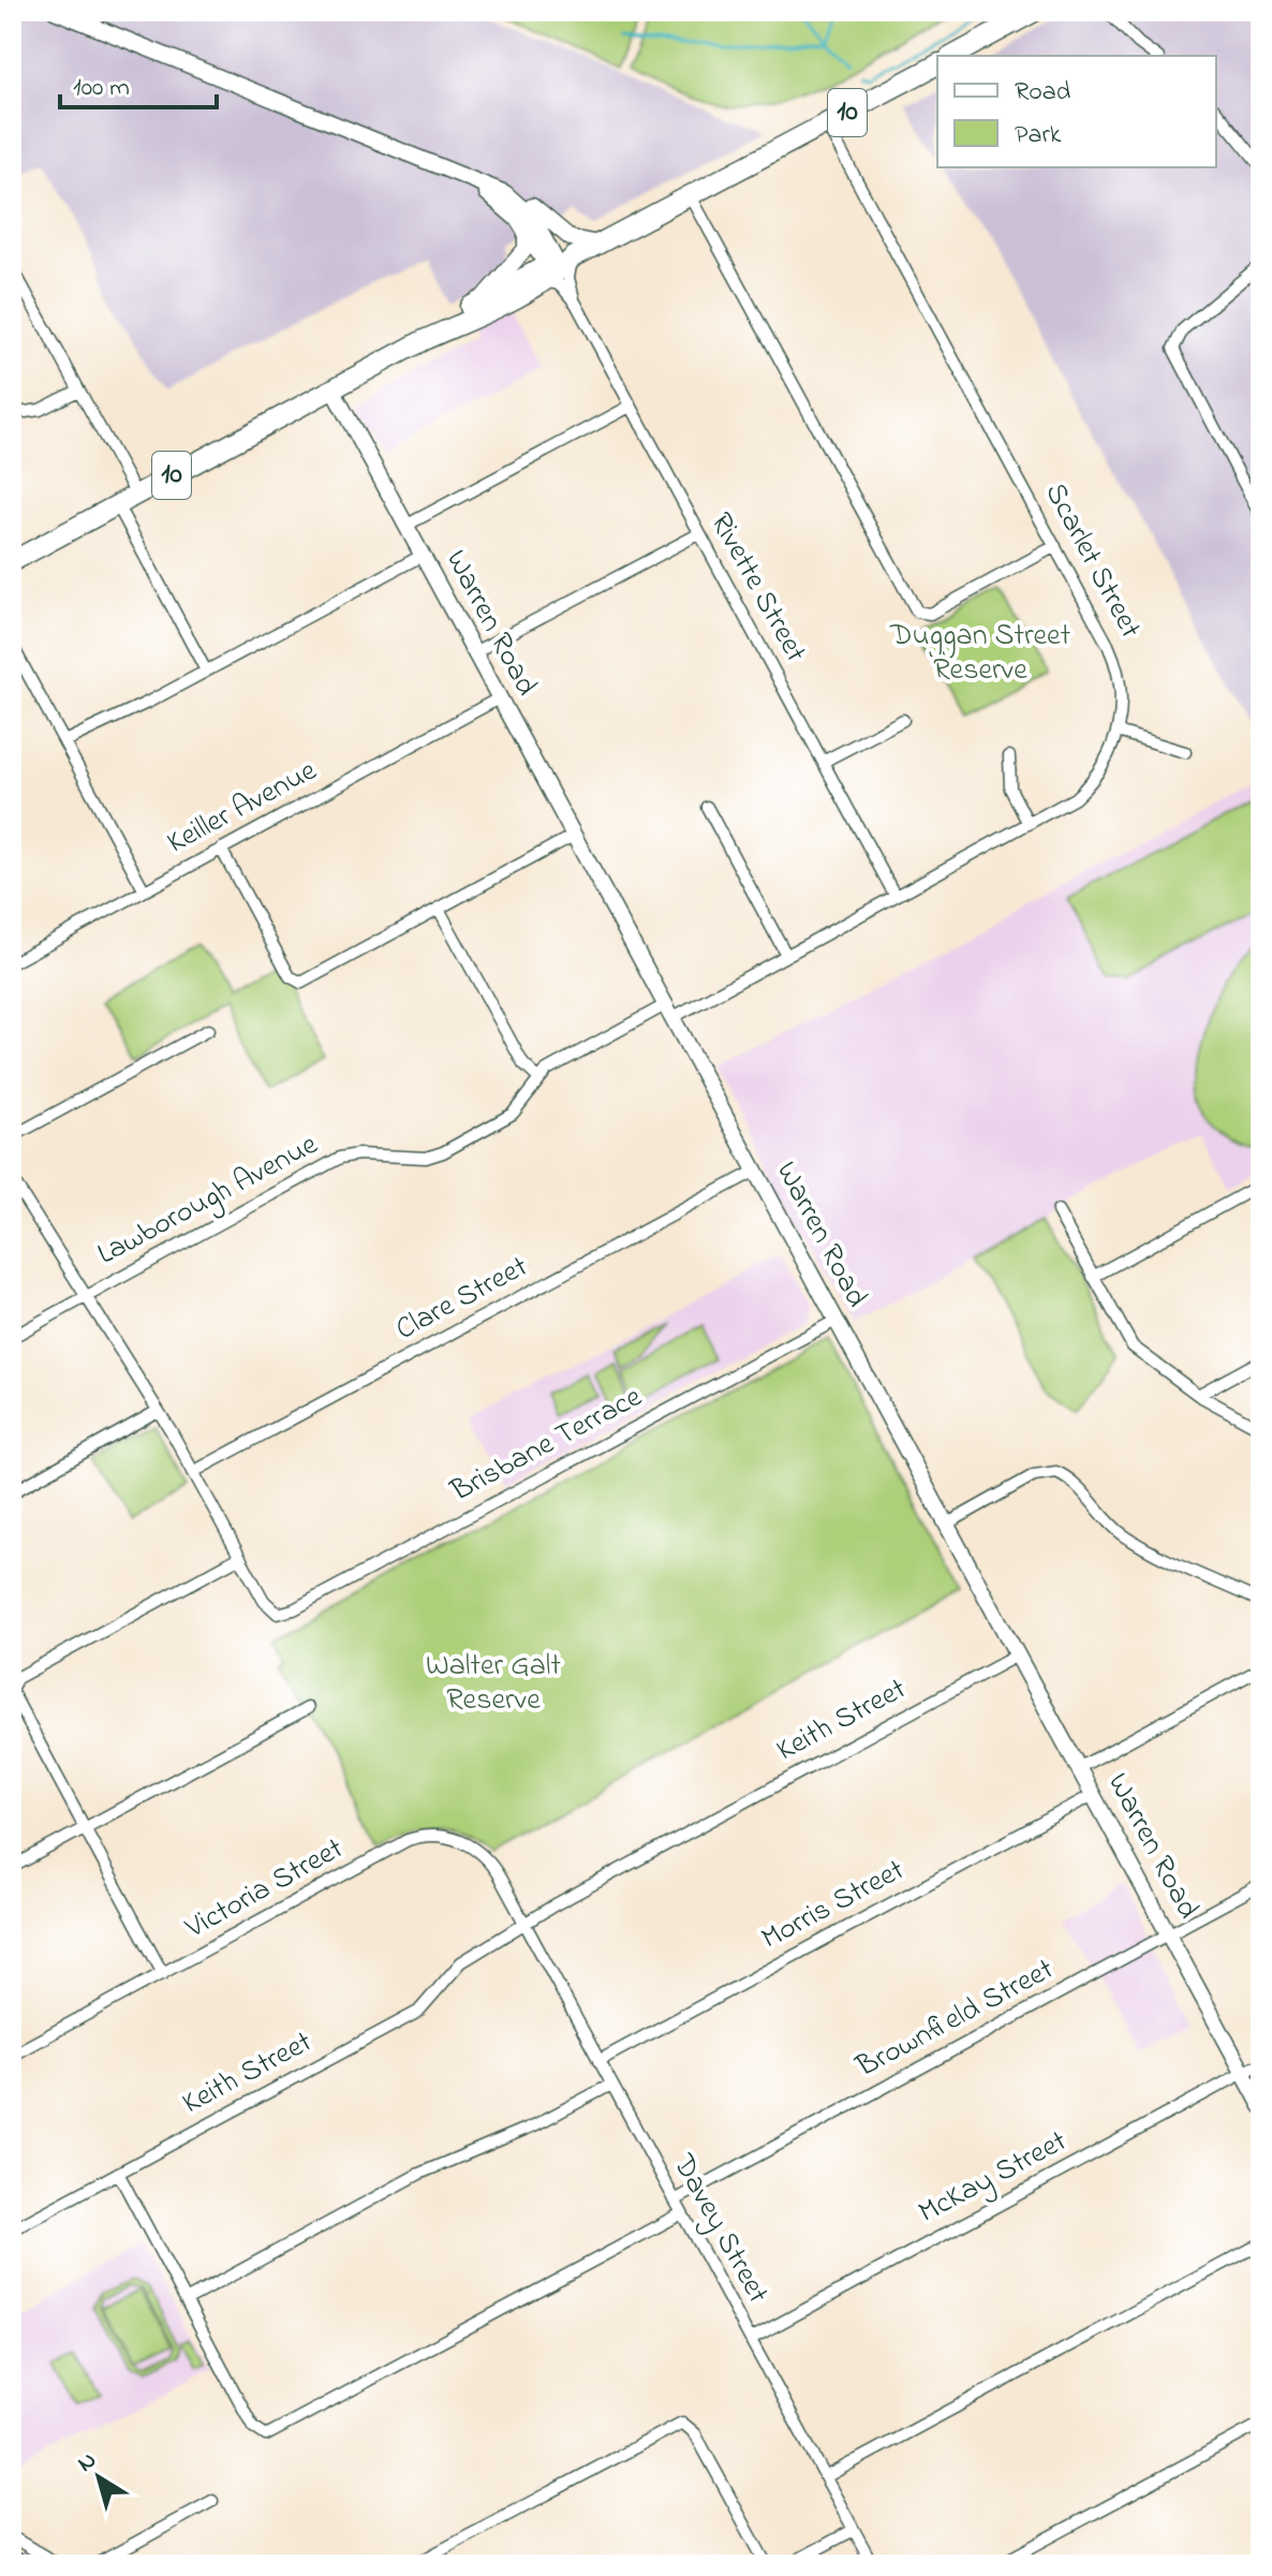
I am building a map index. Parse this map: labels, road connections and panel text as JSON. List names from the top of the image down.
{
  "streets": {
    "highway": ["10"],
    "street": [
      "Scarlet Street",
      "Rivette Street",
      "Warren Road",
      "Keiller Avenue",
      "Lawborough Avenue",
      "Clare Street",
      "Brisbane Terrace",
      "Keith Street",
      "Victoria Street",
      "Morris Street",
      "Brownfield Street",
      "McKay Street",
      "Davey Street"
    ]
  },
  "crossings": [
    ["10", "Scarlet Street"],
    ["10", "Rivette Street"],
    ["10", "Warren Road"],
    ["Scarlet Street", "Rivette Street"],
    ["Scarlet Street", "Warren Road"],
    ["Scarlet Street", "Lawborough Avenue"],
    ["Warren Road", "Keiller Avenue"],
    ["Warren Road", "Lawborough Avenue"],
    ["Warren Road", "Clare Street"],
    ["Warren Road", "Brisbane Terrace"],
    ["Warren Road", "Keith Street"],
    ["Warren Road", "Morris Street"],
    ["Warren Road", "Brownfield Street"],
    ["Warren Road", "McKay Street"],
    ["Keith Street", "Victoria Street"],
    ["Keith Street", "Davey Street"],
    ["Victoria Street", "Davey Street"],
    ["Morris Street", "Davey Street"],
    ["Brownfield Street", "Davey Street"],
    ["McKay Street", "Davey Street"]
  ],
  "parks": ["Duggan Street Reserve", "Walter Galt Reserve"],
  "legend": ["Road", "Park"],
  "scale_bar": "100 m",
  "north": "top left"
}
